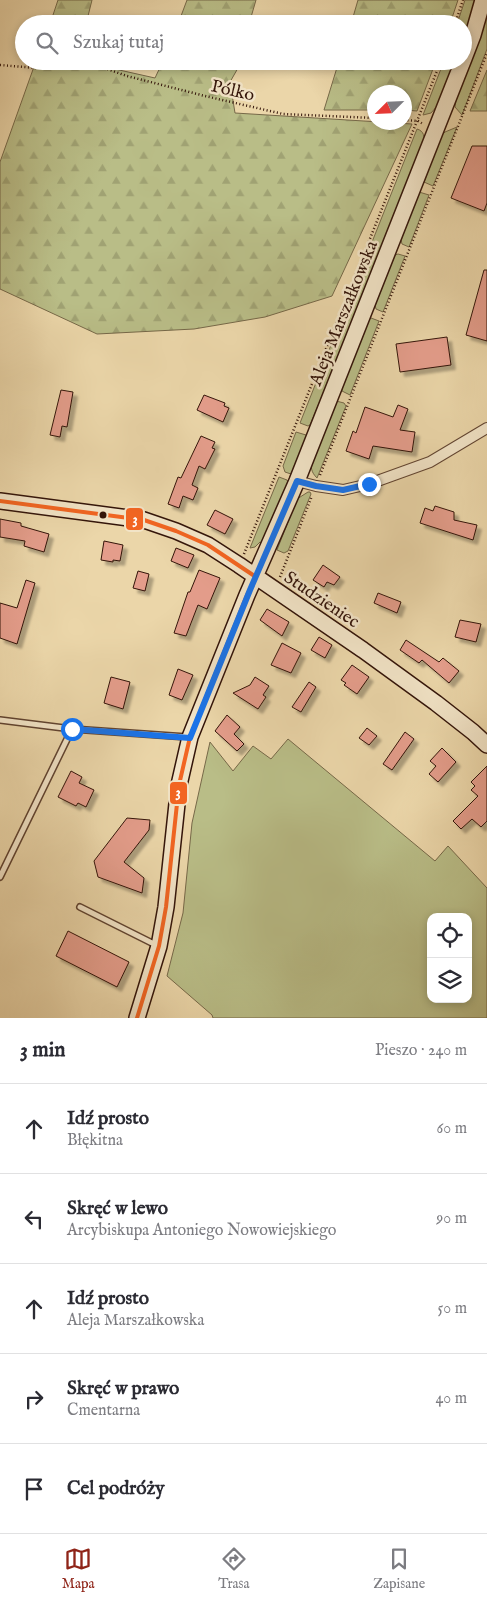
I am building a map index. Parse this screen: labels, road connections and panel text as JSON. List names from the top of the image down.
{
  "streets": {
    "main road": ["Aleja Marszałkowska", "Studzieniec"],
    "path": ["Pólko"]
  },
  "crossings": [
    ["Aleja Marszałkowska", "Studzieniec"]
  ],
  "lines": ["transit line 3"],
  "north": "bottom left",
  "page": {
    "search": "Szukaj tutaj",
    "heading": ["3 min", "Pieszo · 240 m"],
    "list": [
      ["Idź prosto", "Błękitna", "60 m"],
      ["Skręć w lewo", "Arcybiskupa Antoniego Nowowiejskiego", "90 m"],
      ["Idź prosto", "Aleja Marszałkowska", "50 m"],
      ["Skręć w prawo", "Cmentarna", "40 m"],
      "Cel podróży"
    ],
    "nav": ["Mapa", "Trasa", "Zapisane"]
  }
}
